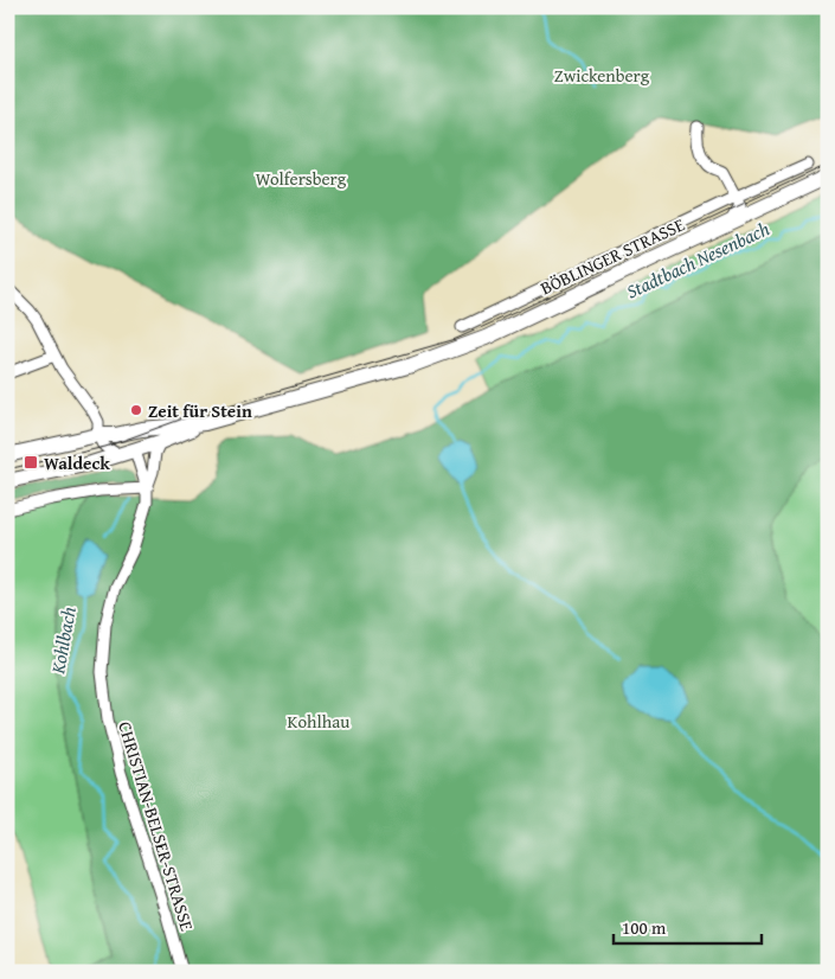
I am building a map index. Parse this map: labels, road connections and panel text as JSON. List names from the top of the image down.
{
  "streets": {
    "main road": ["BÖBLINGER STRASSE"],
    "street": ["CHRISTIAN-BELSER-STRASSE"]
  },
  "crossings": [
    ["BÖBLINGER STRASSE", "CHRISTIAN-BELSER-STRASSE"]
  ],
  "water": ["Stadtbach Nesenbach", "Kohlbach"],
  "parks": ["Zwickenberg", "Wolfersberg", "Kohlhau"],
  "places": {
    "other": ["Zeit für Stein"],
    "transit": ["Waldeck"]
  },
  "scale_bar": "100 m"
}
